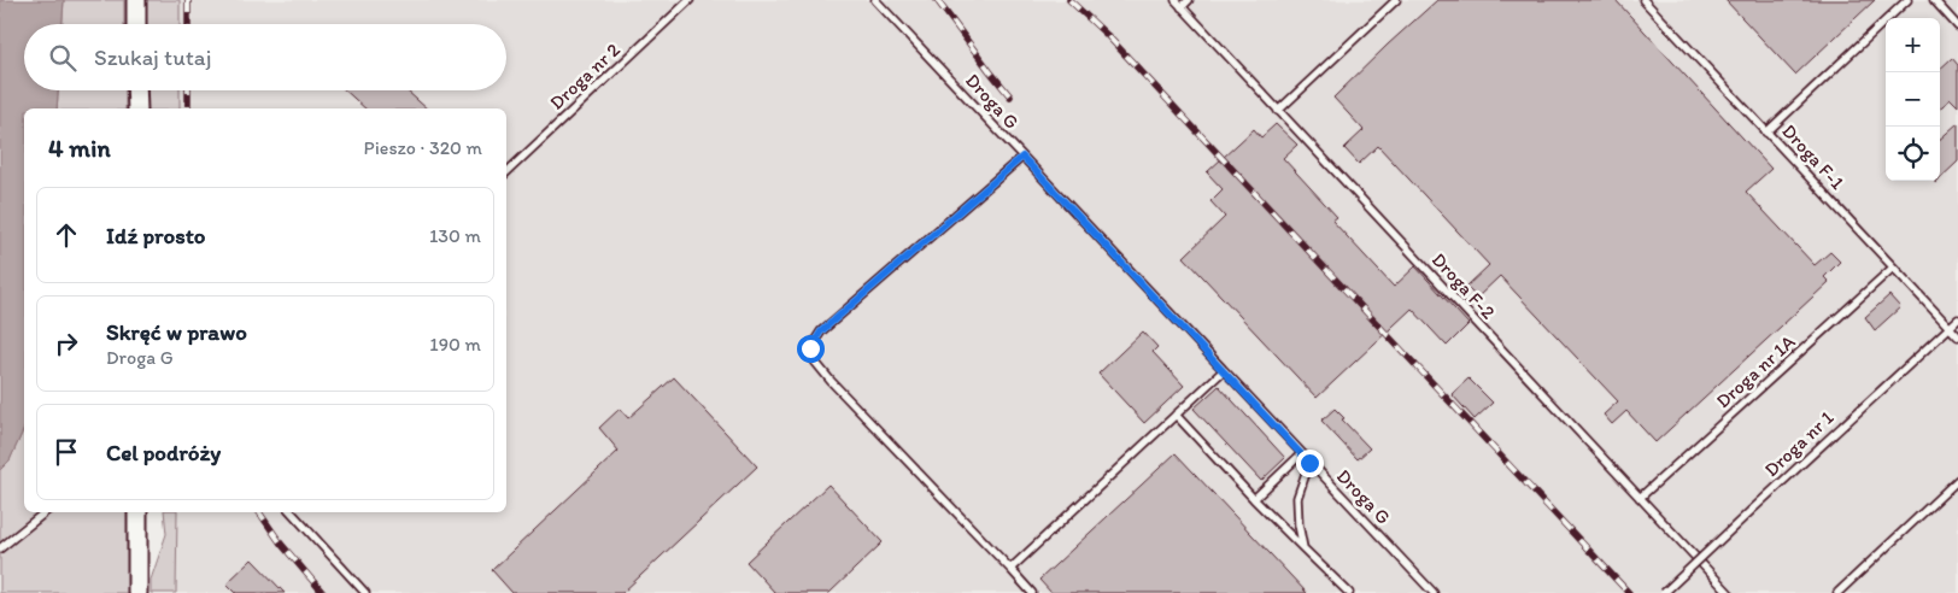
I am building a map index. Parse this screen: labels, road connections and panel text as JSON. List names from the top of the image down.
{
  "streets": {
    "lane": [
      "Droga nr 2",
      "Droga G",
      "Droga F-1",
      "Droga F-2",
      "Droga nr 1A",
      "Droga nr 1"
    ]
  },
  "crossings": [
    ["Droga F-1", "Droga nr 1A"],
    ["Droga F-1", "Droga nr 1"],
    ["Droga F-2", "Droga nr 1A"]
  ],
  "page": {
    "map_buttons": ["+", "−"],
    "search": "Szukaj tutaj",
    "heading": ["4 min", "Pieszo · 320 m"],
    "list": [
      ["Idź prosto", "130 m"],
      ["Skręć w prawo", "Droga G", "190 m"],
      "Cel podróży"
    ]
  }
}
